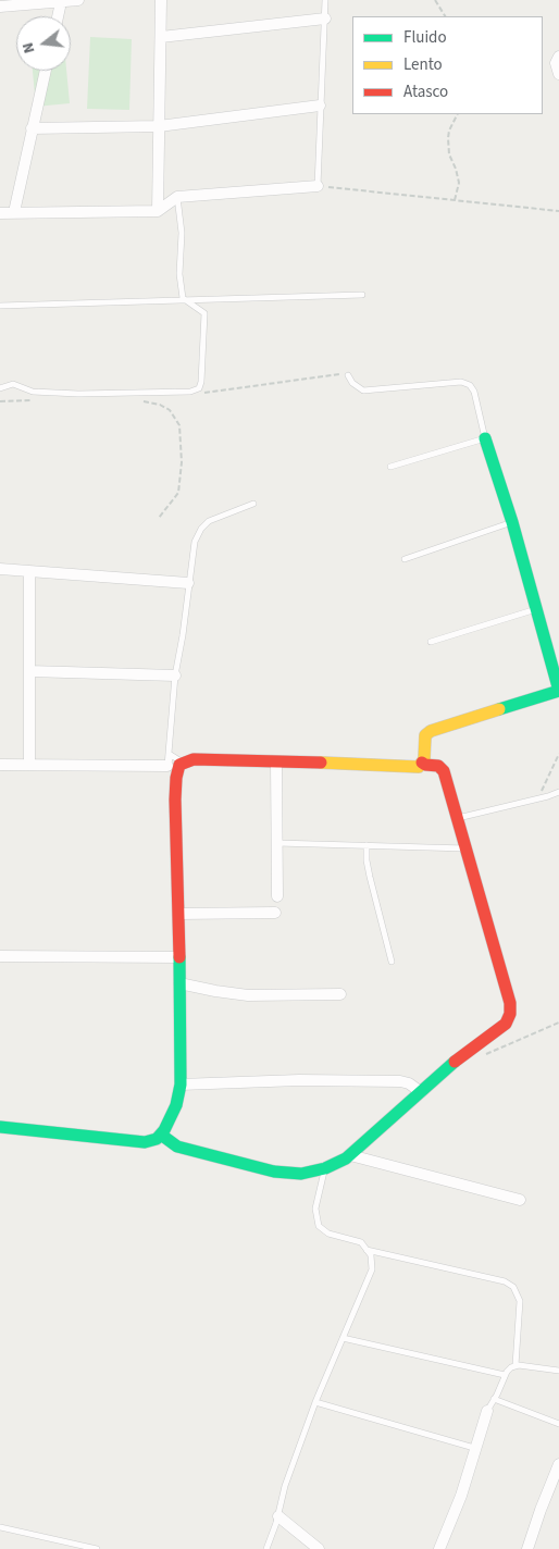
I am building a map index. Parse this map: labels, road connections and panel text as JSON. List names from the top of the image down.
{
  "legend": ["Fluido", "Lento", "Atasco"],
  "north": "left"
}
